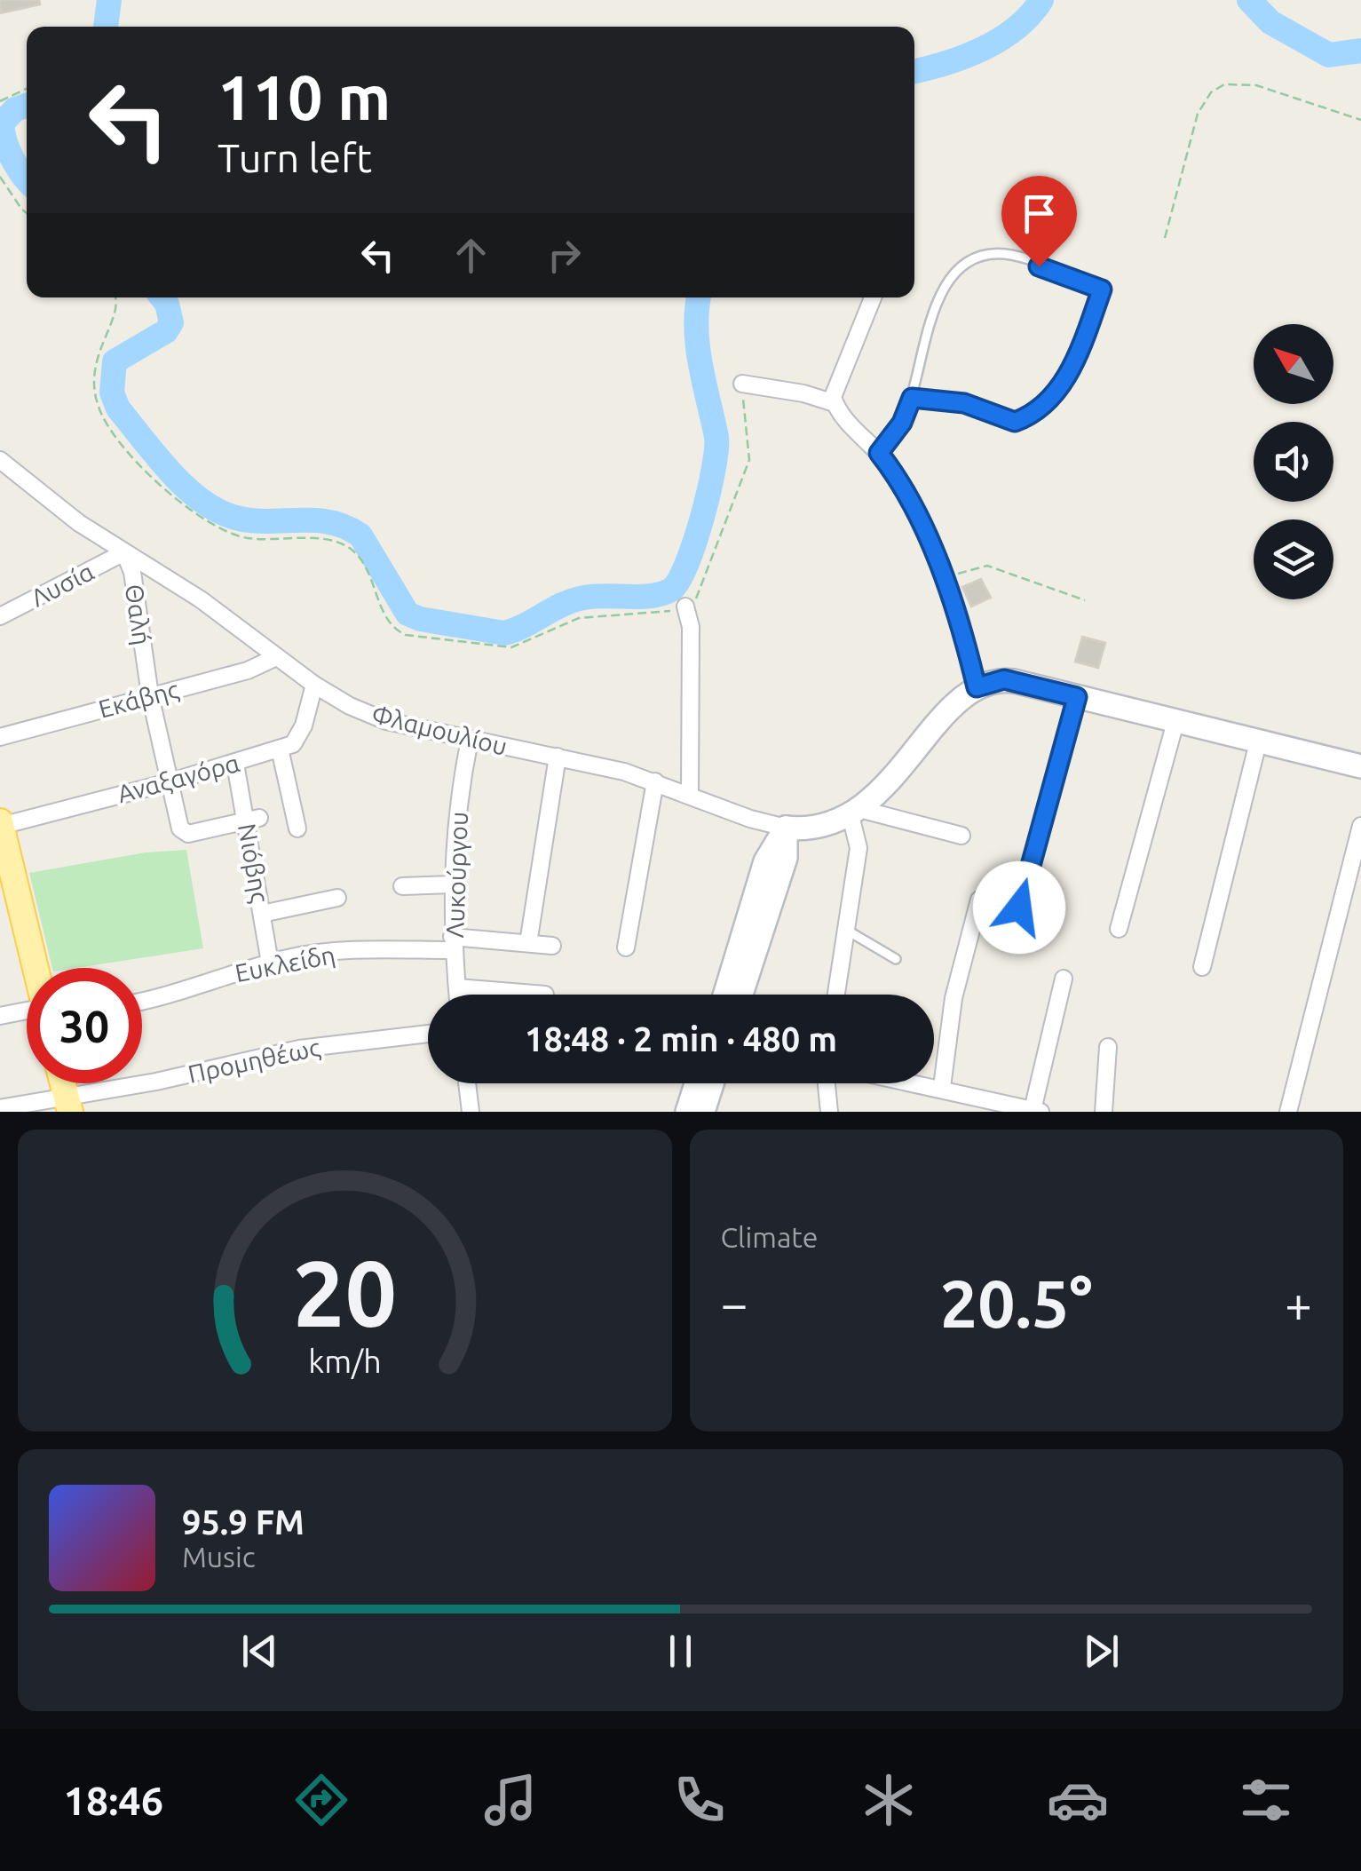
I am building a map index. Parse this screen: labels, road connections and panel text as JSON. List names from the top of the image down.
{
  "streets": {
    "street": [
      "Λυσία",
      "Θαλή",
      "Εκάβης",
      "Φλαμουλίου",
      "Αναξαγόρα",
      "Νιόβης",
      "Λυκούργου",
      "Ευκλείδη",
      "Προμηθέως"
    ]
  },
  "crossings": [
    ["Λυσία", "Θαλή"],
    ["Λυσία", "Φλαμουλίου"],
    ["Θαλή", "Εκάβης"],
    ["Θαλή", "Φλαμουλίου"],
    ["Θαλή", "Αναξαγόρα"],
    ["Θαλή", "Νιόβης"],
    ["Εκάβης", "Φλαμουλίου"],
    ["Φλαμουλίου", "Λυκούργου"],
    ["Αναξαγόρα", "Νιόβης"],
    ["Νιόβης", "Ευκλείδη"],
    ["Λυκούργου", "Ευκλείδη"]
  ],
  "north": "top left",
  "page": {
    "turn": ["110 m", "Turn left"],
    "limit": "30",
    "trip": "18:48 · 2 min · 480 m",
    "tile": "Climate",
    "heat": ["−", "20.5°", "+"],
    "song": ["95.9 FM", "Music"],
    "tabs": "18:46",
    "gauge": ["20", "km/h"]
  }
}
